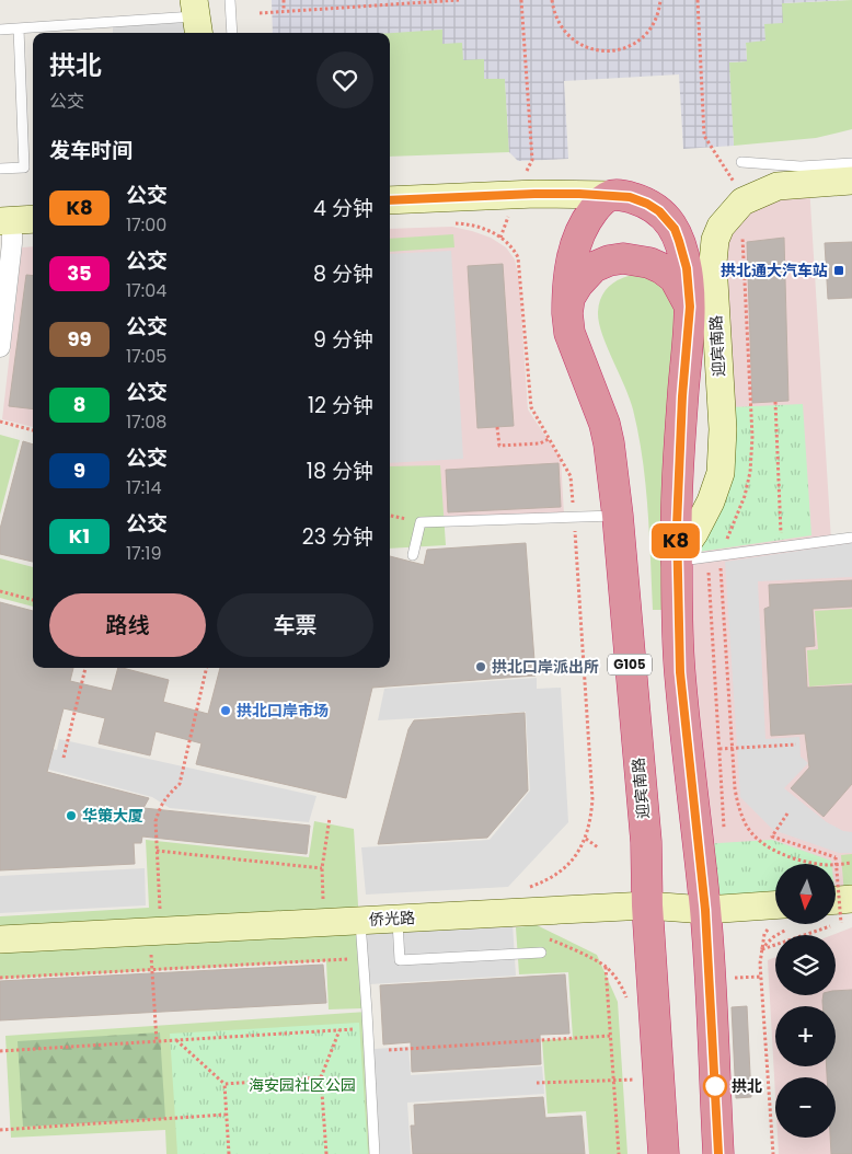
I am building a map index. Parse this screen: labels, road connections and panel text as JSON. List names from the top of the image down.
{
  "streets": {
    "highway": ["迎宾南路", "G105"],
    "street": ["侨光路"]
  },
  "crossings": [
    ["迎宾南路", "G105"],
    ["迎宾南路", "侨光路"]
  ],
  "parks": ["海安园社区公园"],
  "places": {
    "transit": ["拱北通大汽车站"],
    "other": [
      "拱北口岸派出所",
      "拱北口岸市场",
      "华策大厦",
      "拱北"
    ]
  },
  "lines": ["bus line K8"],
  "north": "bottom",
  "page": {
    "on_map": "K8",
    "heading": [
      ["拱北", "公交"],
      "发车时间"
    ],
    "list": [
      {
        "mark": "K8",
        "name": "公交",
        "note": "17:00",
        "value": "4 分钟"
      },
      {
        "mark": "35",
        "name": "公交",
        "note": "17:04",
        "value": "8 分钟"
      },
      {
        "mark": "99",
        "name": "公交",
        "note": "17:05",
        "value": "9 分钟"
      },
      {
        "mark": "8",
        "name": "公交",
        "note": "17:08",
        "value": "12 分钟"
      },
      {
        "mark": "9",
        "name": "公交",
        "note": "17:14",
        "value": "18 分钟"
      },
      {
        "mark": "K1",
        "name": "公交",
        "note": "17:19",
        "value": "23 分钟"
      }
    ],
    "buttons": ["路线", "车票"],
    "map_buttons": ["+", "−"]
  }
}
